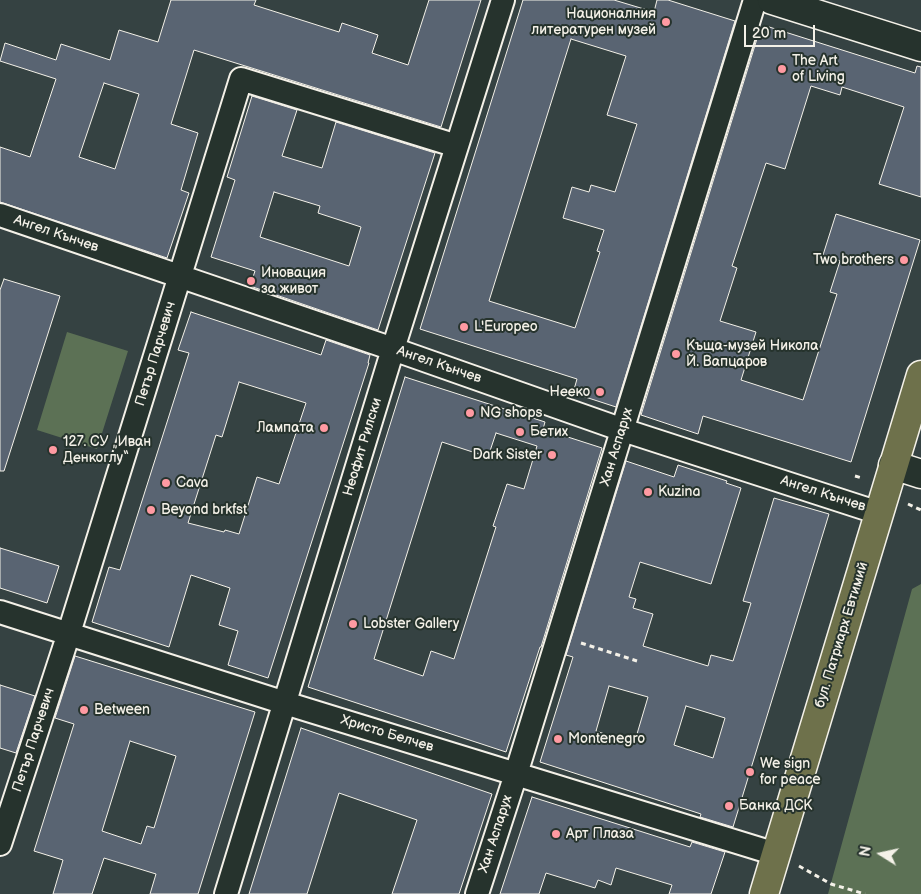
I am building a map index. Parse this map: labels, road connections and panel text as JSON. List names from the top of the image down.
{
  "streets": {
    "main road": ["бул. Патриарх Евтимий"],
    "street": [
      "Ангел Кънчев",
      "Петър Парчевич",
      "Неофит Рилски",
      "Хан Аспарух",
      "Христо Белчев"
    ]
  },
  "crossings": [
    ["Ангел Кънчев", "Петър Парчевич"],
    ["Ангел Кънчев", "Неофит Рилски"],
    ["Ангел Кънчев", "Хан Аспарух"],
    ["Ангел Кънчев", "бул. Патриарх Евтимий"],
    ["Петър Парчевич", "Неофит Рилски"],
    ["Петър Парчевич", "Христо Белчев"],
    ["Неофит Рилски", "Христо Белчев"],
    ["Хан Аспарух", "Христо Белчев"],
    ["бул. Патриарх Евтимий", "Христо Белчев"]
  ],
  "places": [
    "Националния литературен музей",
    "The Art of Living",
    "Two brothers",
    "Иновация за живот",
    "L'Europeo",
    "Къща-музей Никола Й. Вапцаров",
    "Нееко",
    "NG shops",
    "Лампата",
    "Бетих",
    "127. СУ „Иван Денкоглу“",
    "Dark Sister",
    "Cava",
    "Kuzina",
    "Beyond brkfst",
    "Lobster Gallery",
    "Between",
    "Montenegro",
    "We sign for peace",
    "Банка ДСК",
    "Арт Плаза"
  ],
  "scale_bar": "20 m",
  "north": "left"
}
